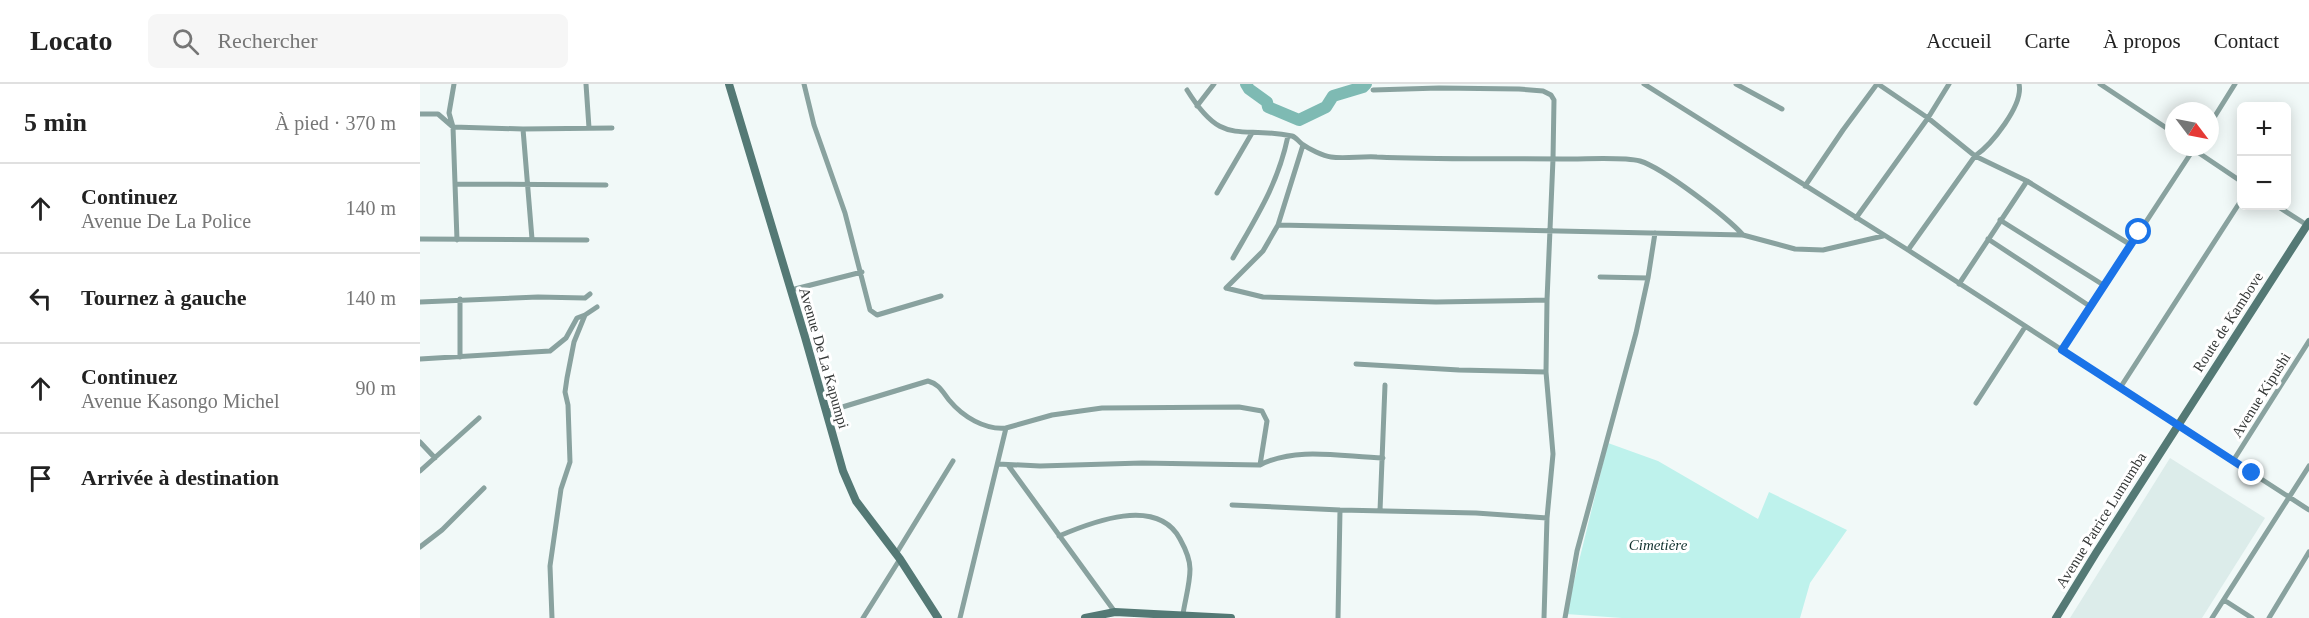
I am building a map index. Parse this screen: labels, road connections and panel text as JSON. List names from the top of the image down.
{
  "streets": {
    "street": [
      "Route de Kambove",
      "Avenue De La Kapumpi",
      "Avenue Kipushi",
      "Avenue Patrice Lumumba"
    ]
  },
  "crossings": [
    ["Route de Kambove", "Avenue Patrice Lumumba"]
  ],
  "parks": ["Cimetière"],
  "north": "bottom right",
  "page": {
    "header": "Locato",
    "search": "Rechercher",
    "nav": [
      "Accueil",
      "Carte",
      "À propos",
      "Contact"
    ],
    "heading": ["5 min", "À pied · 370 m"],
    "map_buttons": ["+", "−"],
    "list": [
      ["Continuez", "Avenue De La Police", "140 m"],
      ["Tournez à gauche", "140 m"],
      ["Continuez", "Avenue Kasongo Michel", "90 m"],
      "Arrivée à destination"
    ]
  }
}
